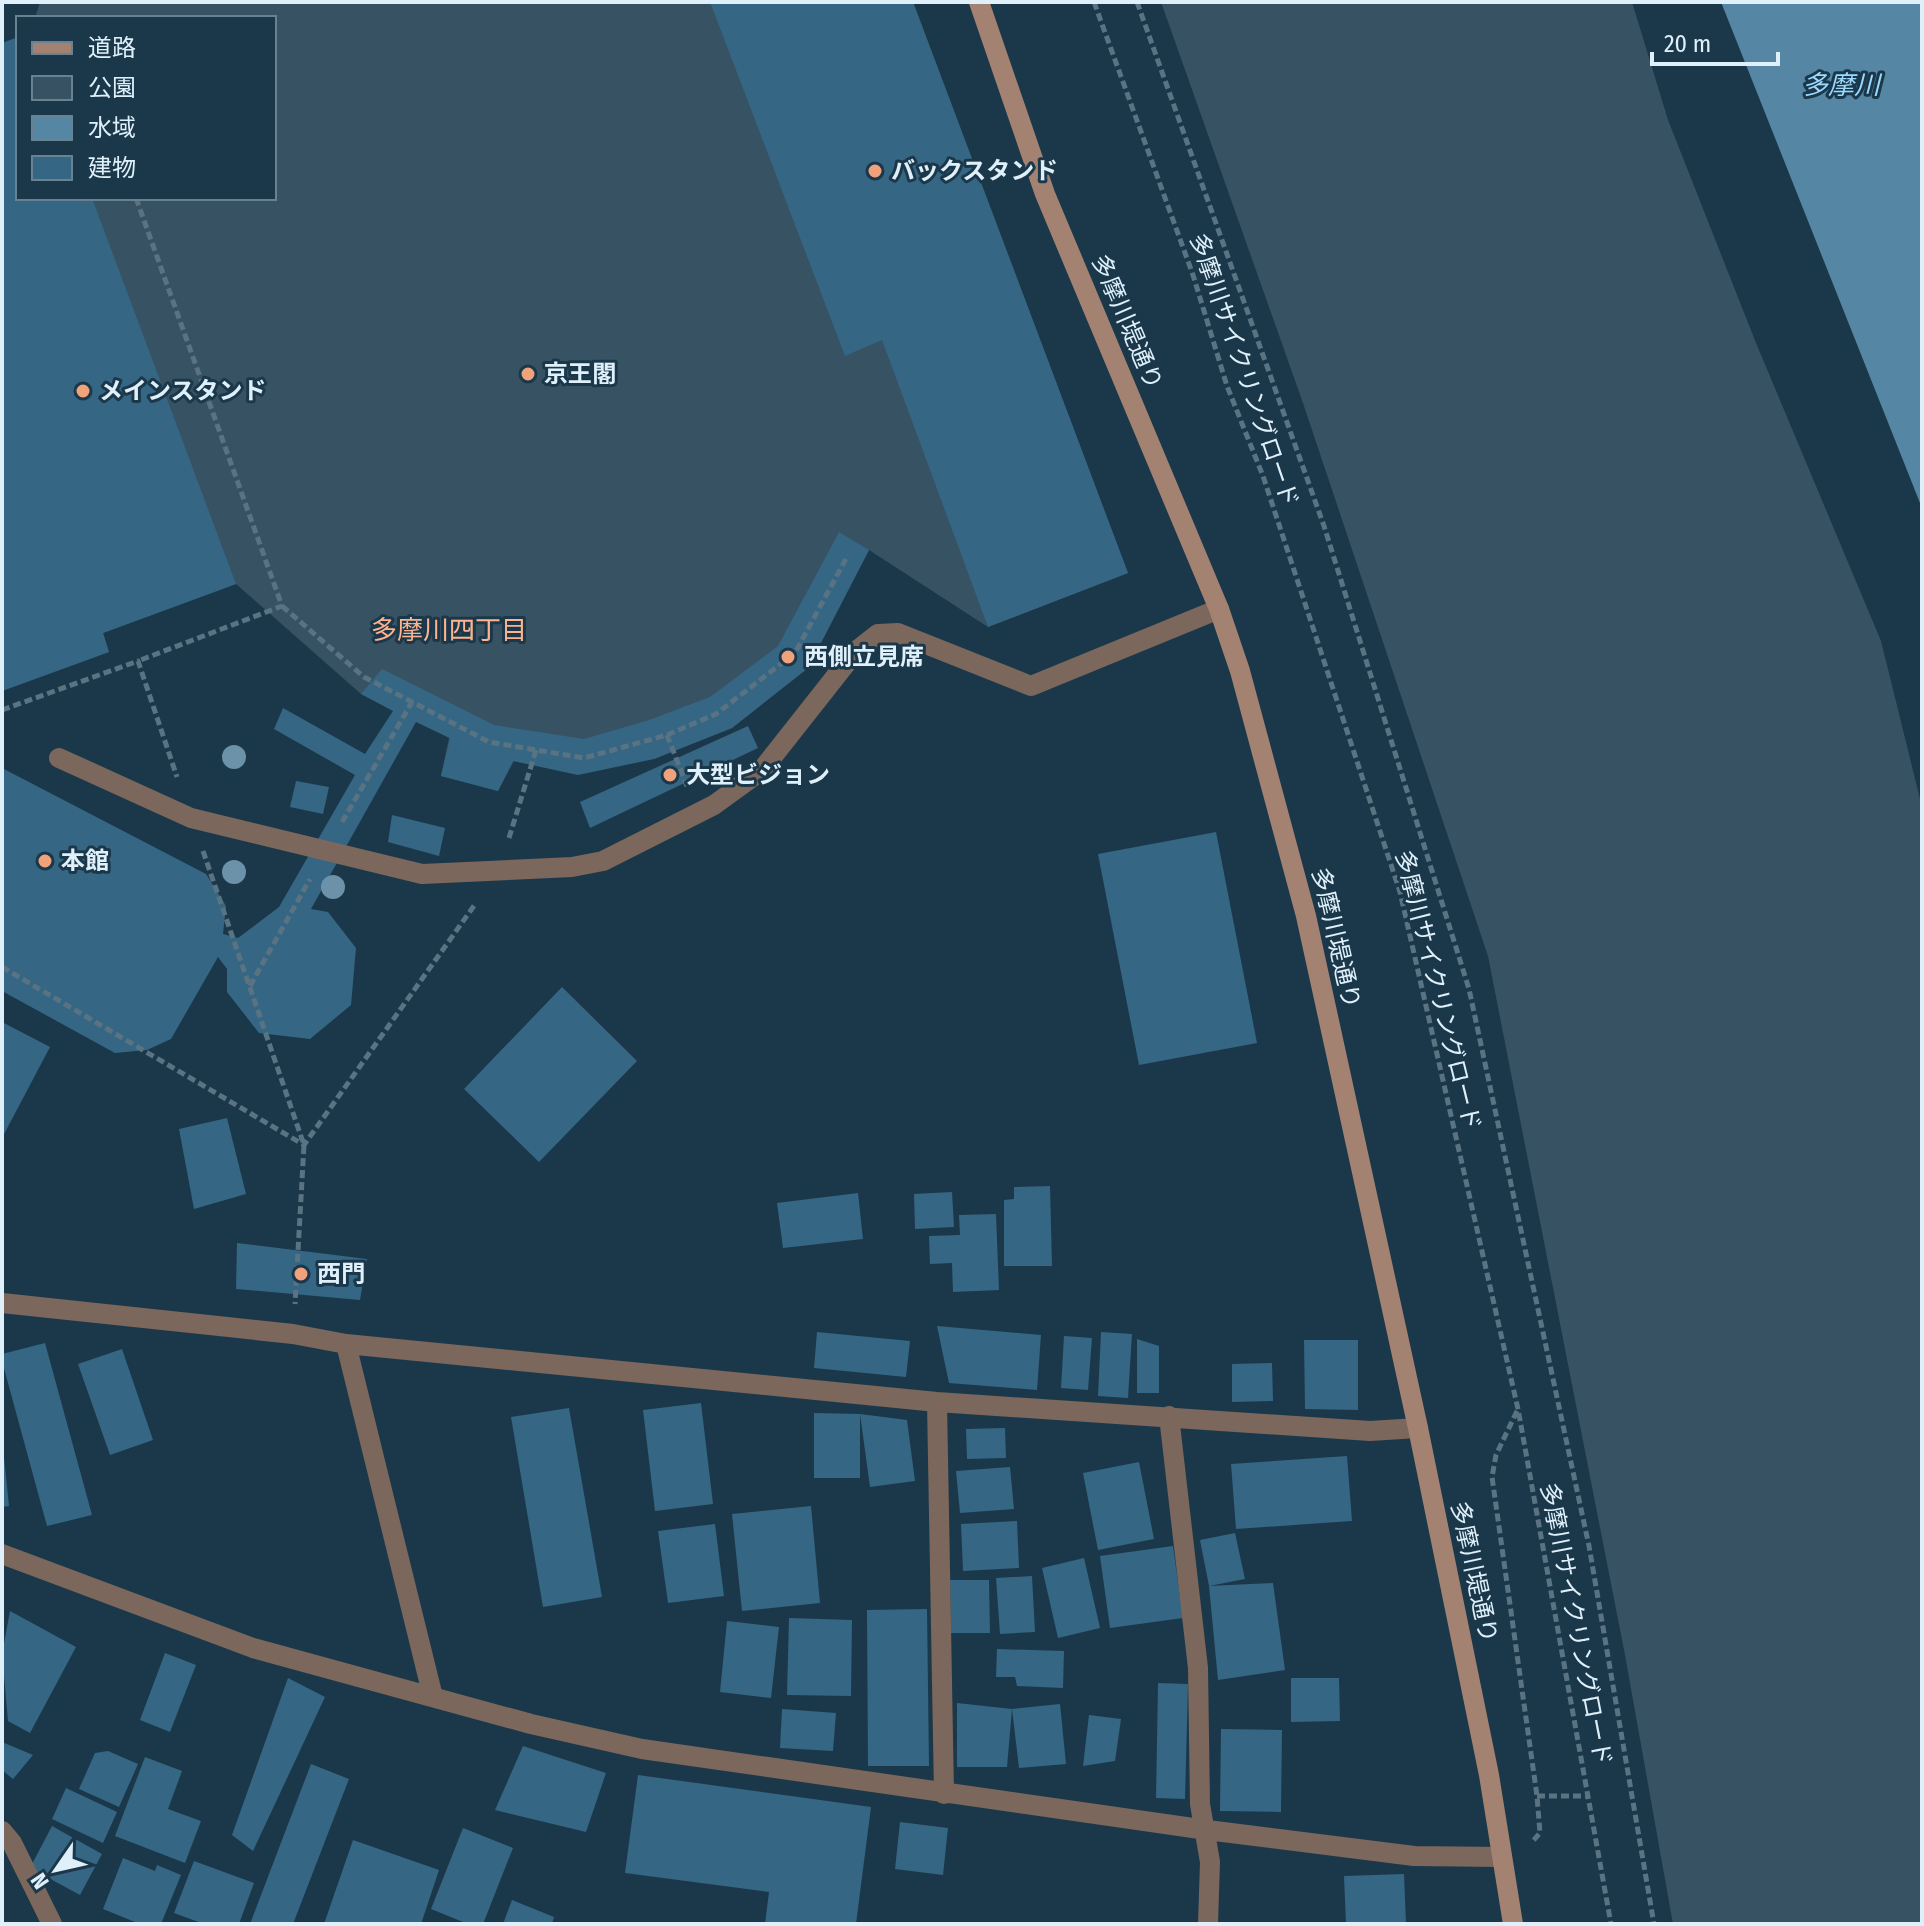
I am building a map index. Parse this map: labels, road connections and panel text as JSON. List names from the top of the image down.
{
  "streets": {
    "street": ["多摩川堤通り"],
    "path": ["多摩川サイクリングロード"]
  },
  "districts": ["多摩川四丁目"],
  "water": ["多摩川"],
  "places": [
    "バックスタンド",
    "京王閣",
    "メインスタンド",
    "西側立見席",
    "大型ビジョン",
    "本館",
    "西門"
  ],
  "legend": [
    "道路",
    "公園",
    "水域",
    "建物"
  ],
  "scale_bar": "20 m",
  "north": "bottom left"
}
